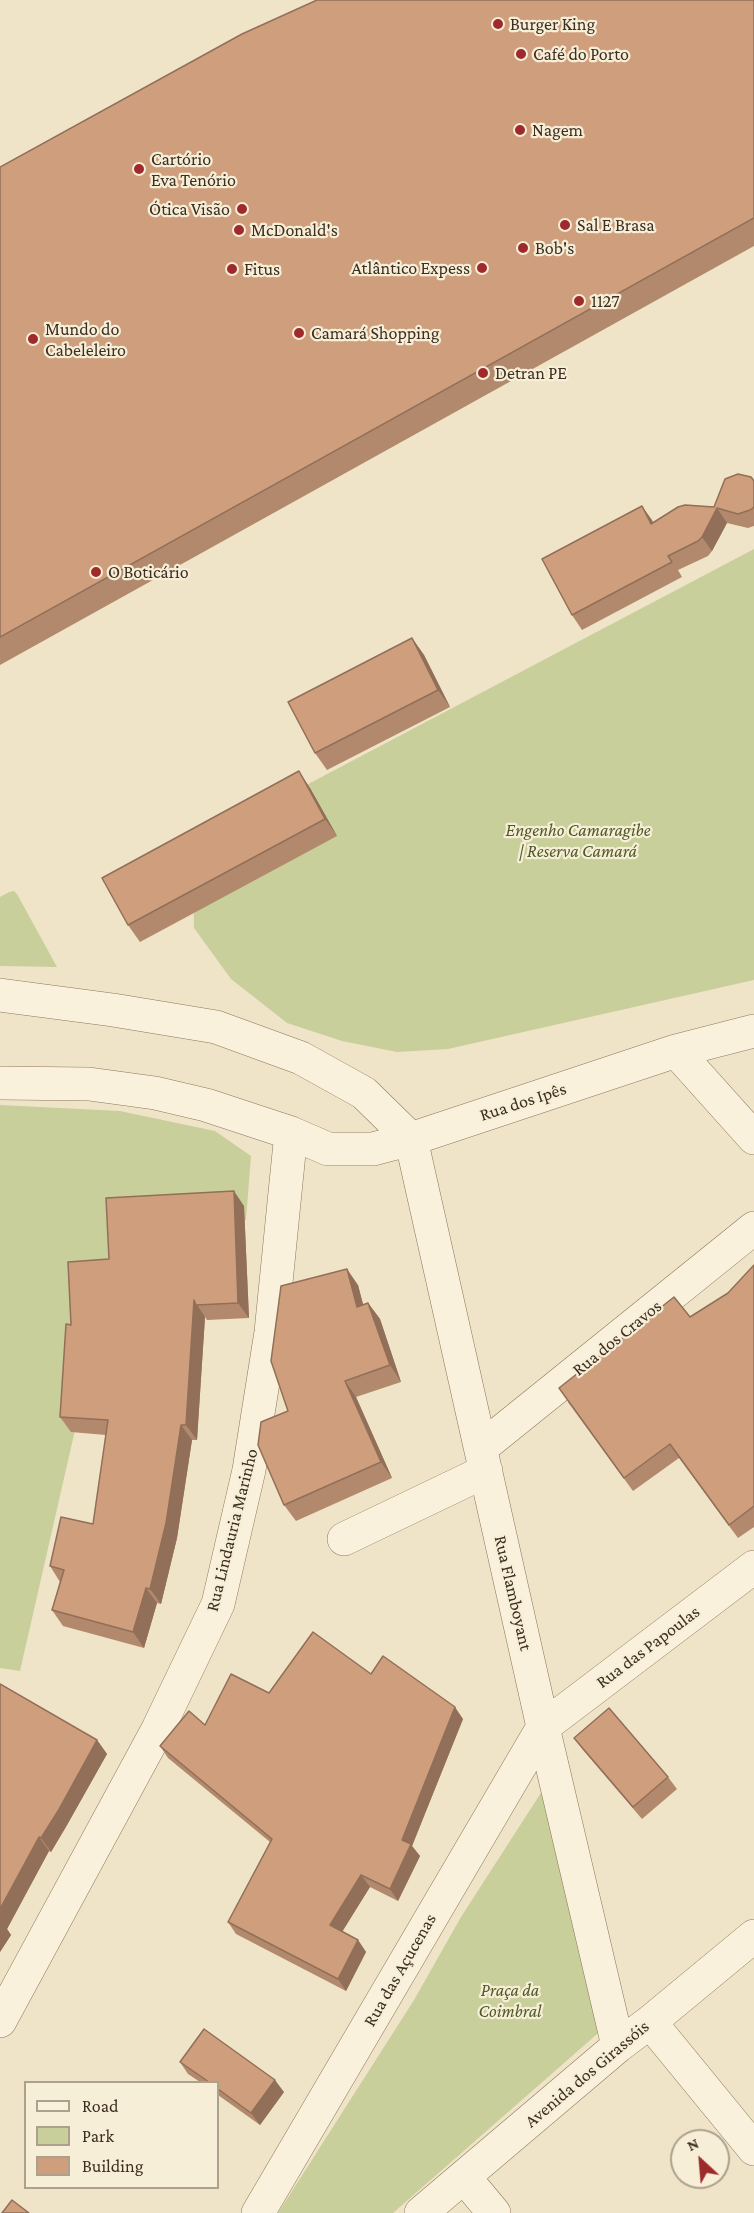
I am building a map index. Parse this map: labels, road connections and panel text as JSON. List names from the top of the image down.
{
  "streets": {
    "street": [
      "Rua dos Ipês",
      "Rua dos Cravos",
      "Rua Lindauria Marinho",
      "Rua Flamboyant",
      "Rua das Papoulas",
      "Rua das Açucenas",
      "Avenida dos Girassóis"
    ]
  },
  "crossings": [
    ["Rua dos Ipês", "Rua Lindauria Marinho"],
    ["Rua dos Ipês", "Rua Flamboyant"],
    ["Rua dos Cravos", "Rua Flamboyant"],
    ["Rua Flamboyant", "Rua das Papoulas"],
    ["Rua Flamboyant", "Rua das Açucenas"],
    ["Rua Flamboyant", "Avenida dos Girassóis"],
    ["Rua das Papoulas", "Rua das Açucenas"]
  ],
  "parks": ["Engenho Camaragibe | Reserva Camará", "Praça da Coimbral"],
  "places": [
    "Burger King",
    "Café do Porto",
    "Nagem",
    "Cartório Eva Tenório",
    "Ótica Visão",
    "Sal E Brasa",
    "McDonald's",
    "Bob's",
    "Atlântico Expess",
    "Fitus",
    "1127",
    "Camará Shopping",
    "Mundo do Cabeleleiro",
    "Detran PE",
    "O Boticário"
  ],
  "legend": ["Road", "Park", "Building"],
  "north": "top left"
}
